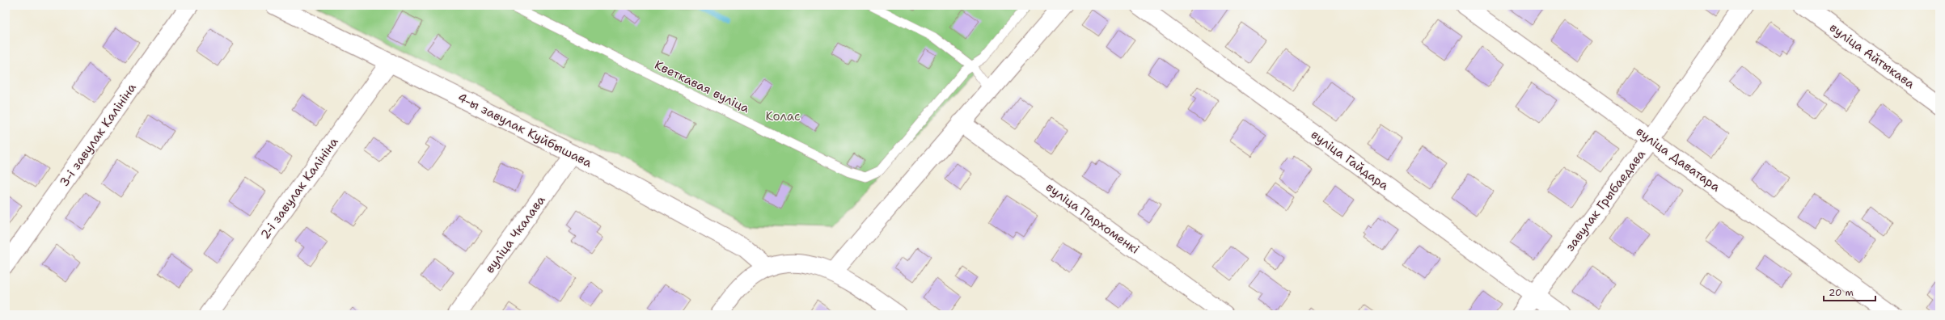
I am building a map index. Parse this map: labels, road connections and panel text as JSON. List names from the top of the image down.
{
  "streets": {
    "street": [
      "вуліца Айтыкава",
      "4-ы завулак Куйбышава",
      "3-і завулак Калініна",
      "вуліца Даватара",
      "вуліца Гайдара",
      "2-і завулак Калініна",
      "завулак Грыбаедава",
      "вуліца Пархоменкі",
      "вуліца Чкалава"
    ],
    "lane": ["Кветкавая вуліца"]
  },
  "crossings": [
    ["4-ы завулак Куйбышава", "2-і завулак Калініна"],
    ["4-ы завулак Куйбышава", "вуліца Чкалава"],
    ["вуліца Даватара", "завулак Грыбаедава"],
    ["вуліца Гайдара", "завулак Грыбаедава"]
  ],
  "parks": ["Колас"],
  "scale_bar": "20 m"
}
